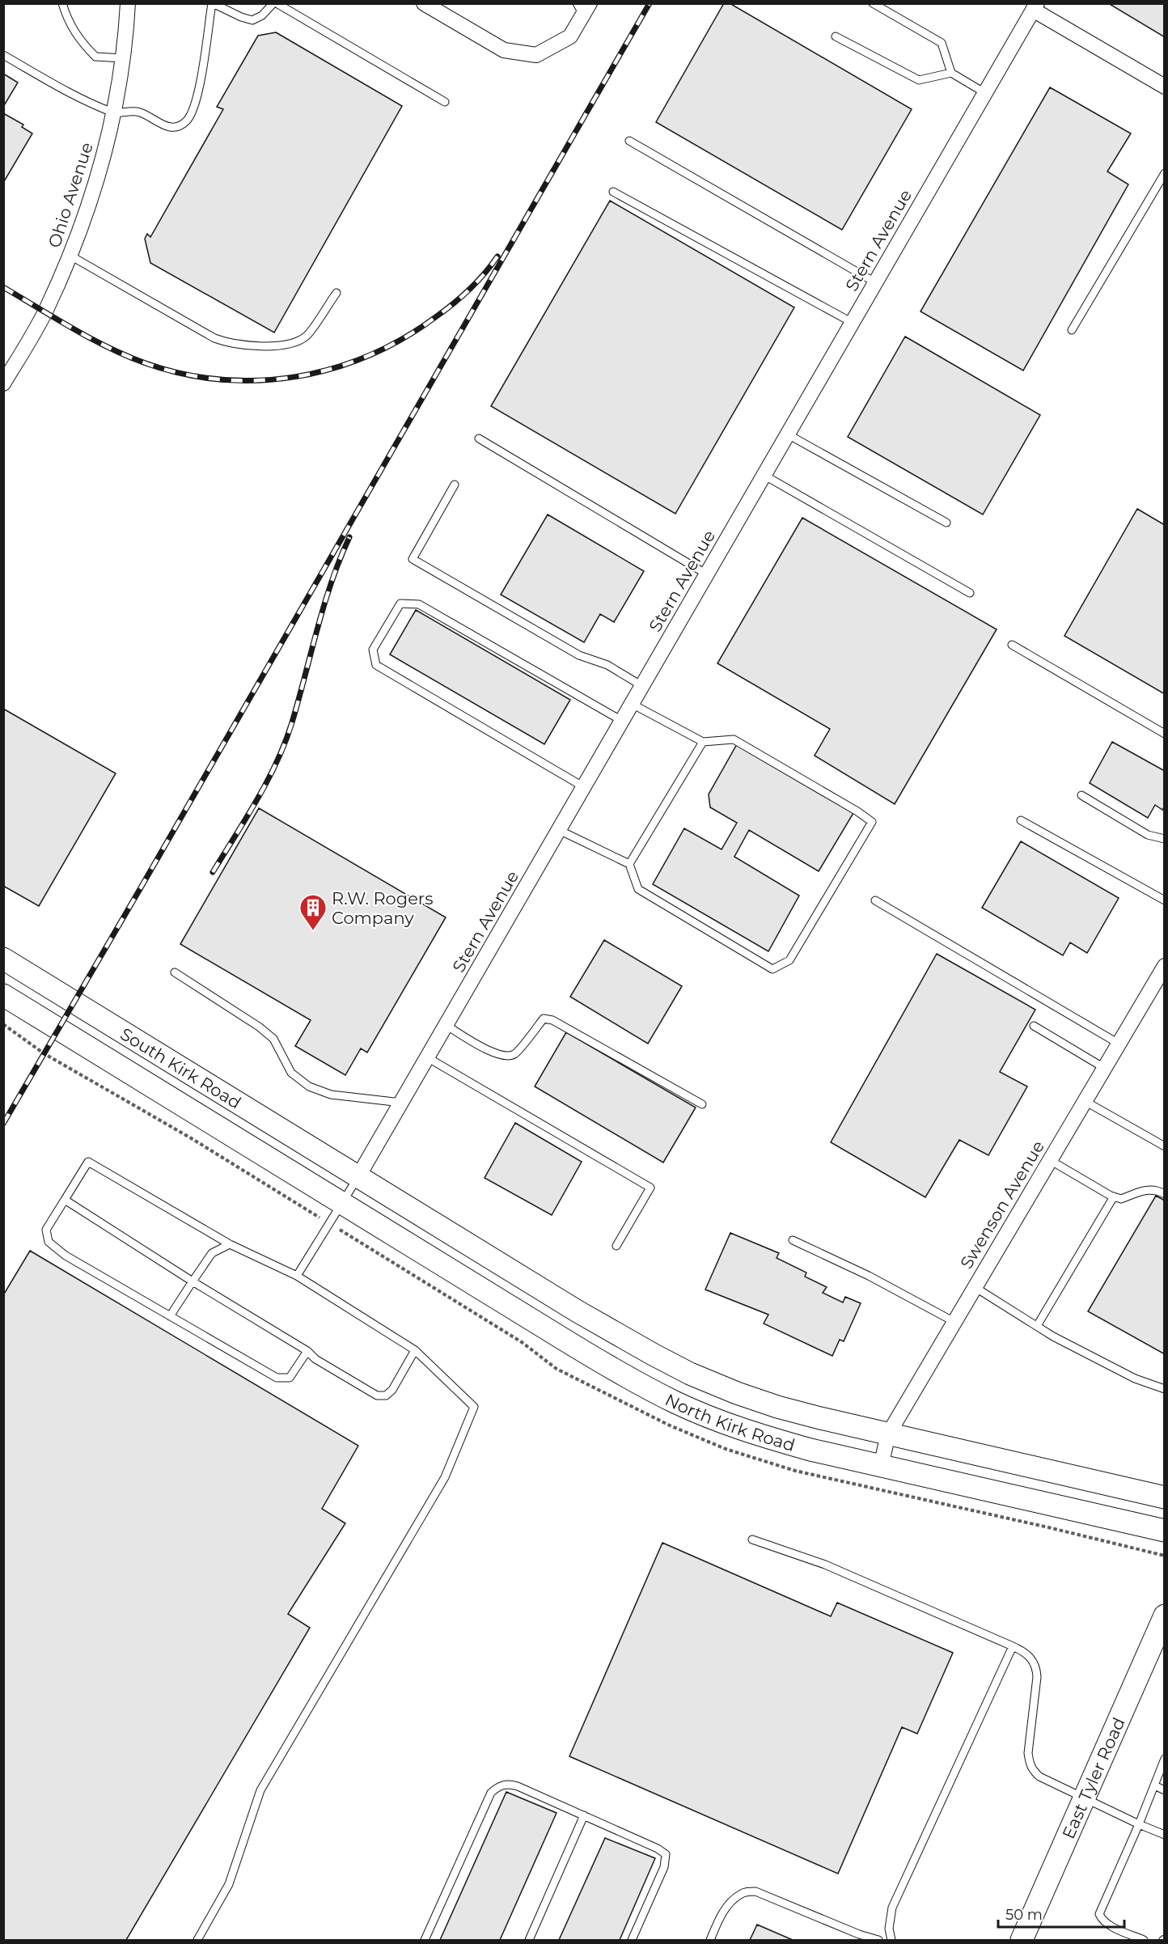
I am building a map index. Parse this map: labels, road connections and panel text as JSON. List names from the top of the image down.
{
  "streets": {
    "main road": ["South Kirk Road", "North Kirk Road", "East Tyler Road"],
    "street": ["Ohio Avenue", "Stern Avenue", "Swenson Avenue"]
  },
  "crossings": [
    ["Stern Avenue", "South Kirk Road"],
    ["Stern Avenue", "North Kirk Road"],
    ["South Kirk Road", "North Kirk Road"],
    ["Swenson Avenue", "North Kirk Road"]
  ],
  "places": {
    "building": ["R.W. Rogers Company"]
  },
  "scale_bar": "50 m"
}
